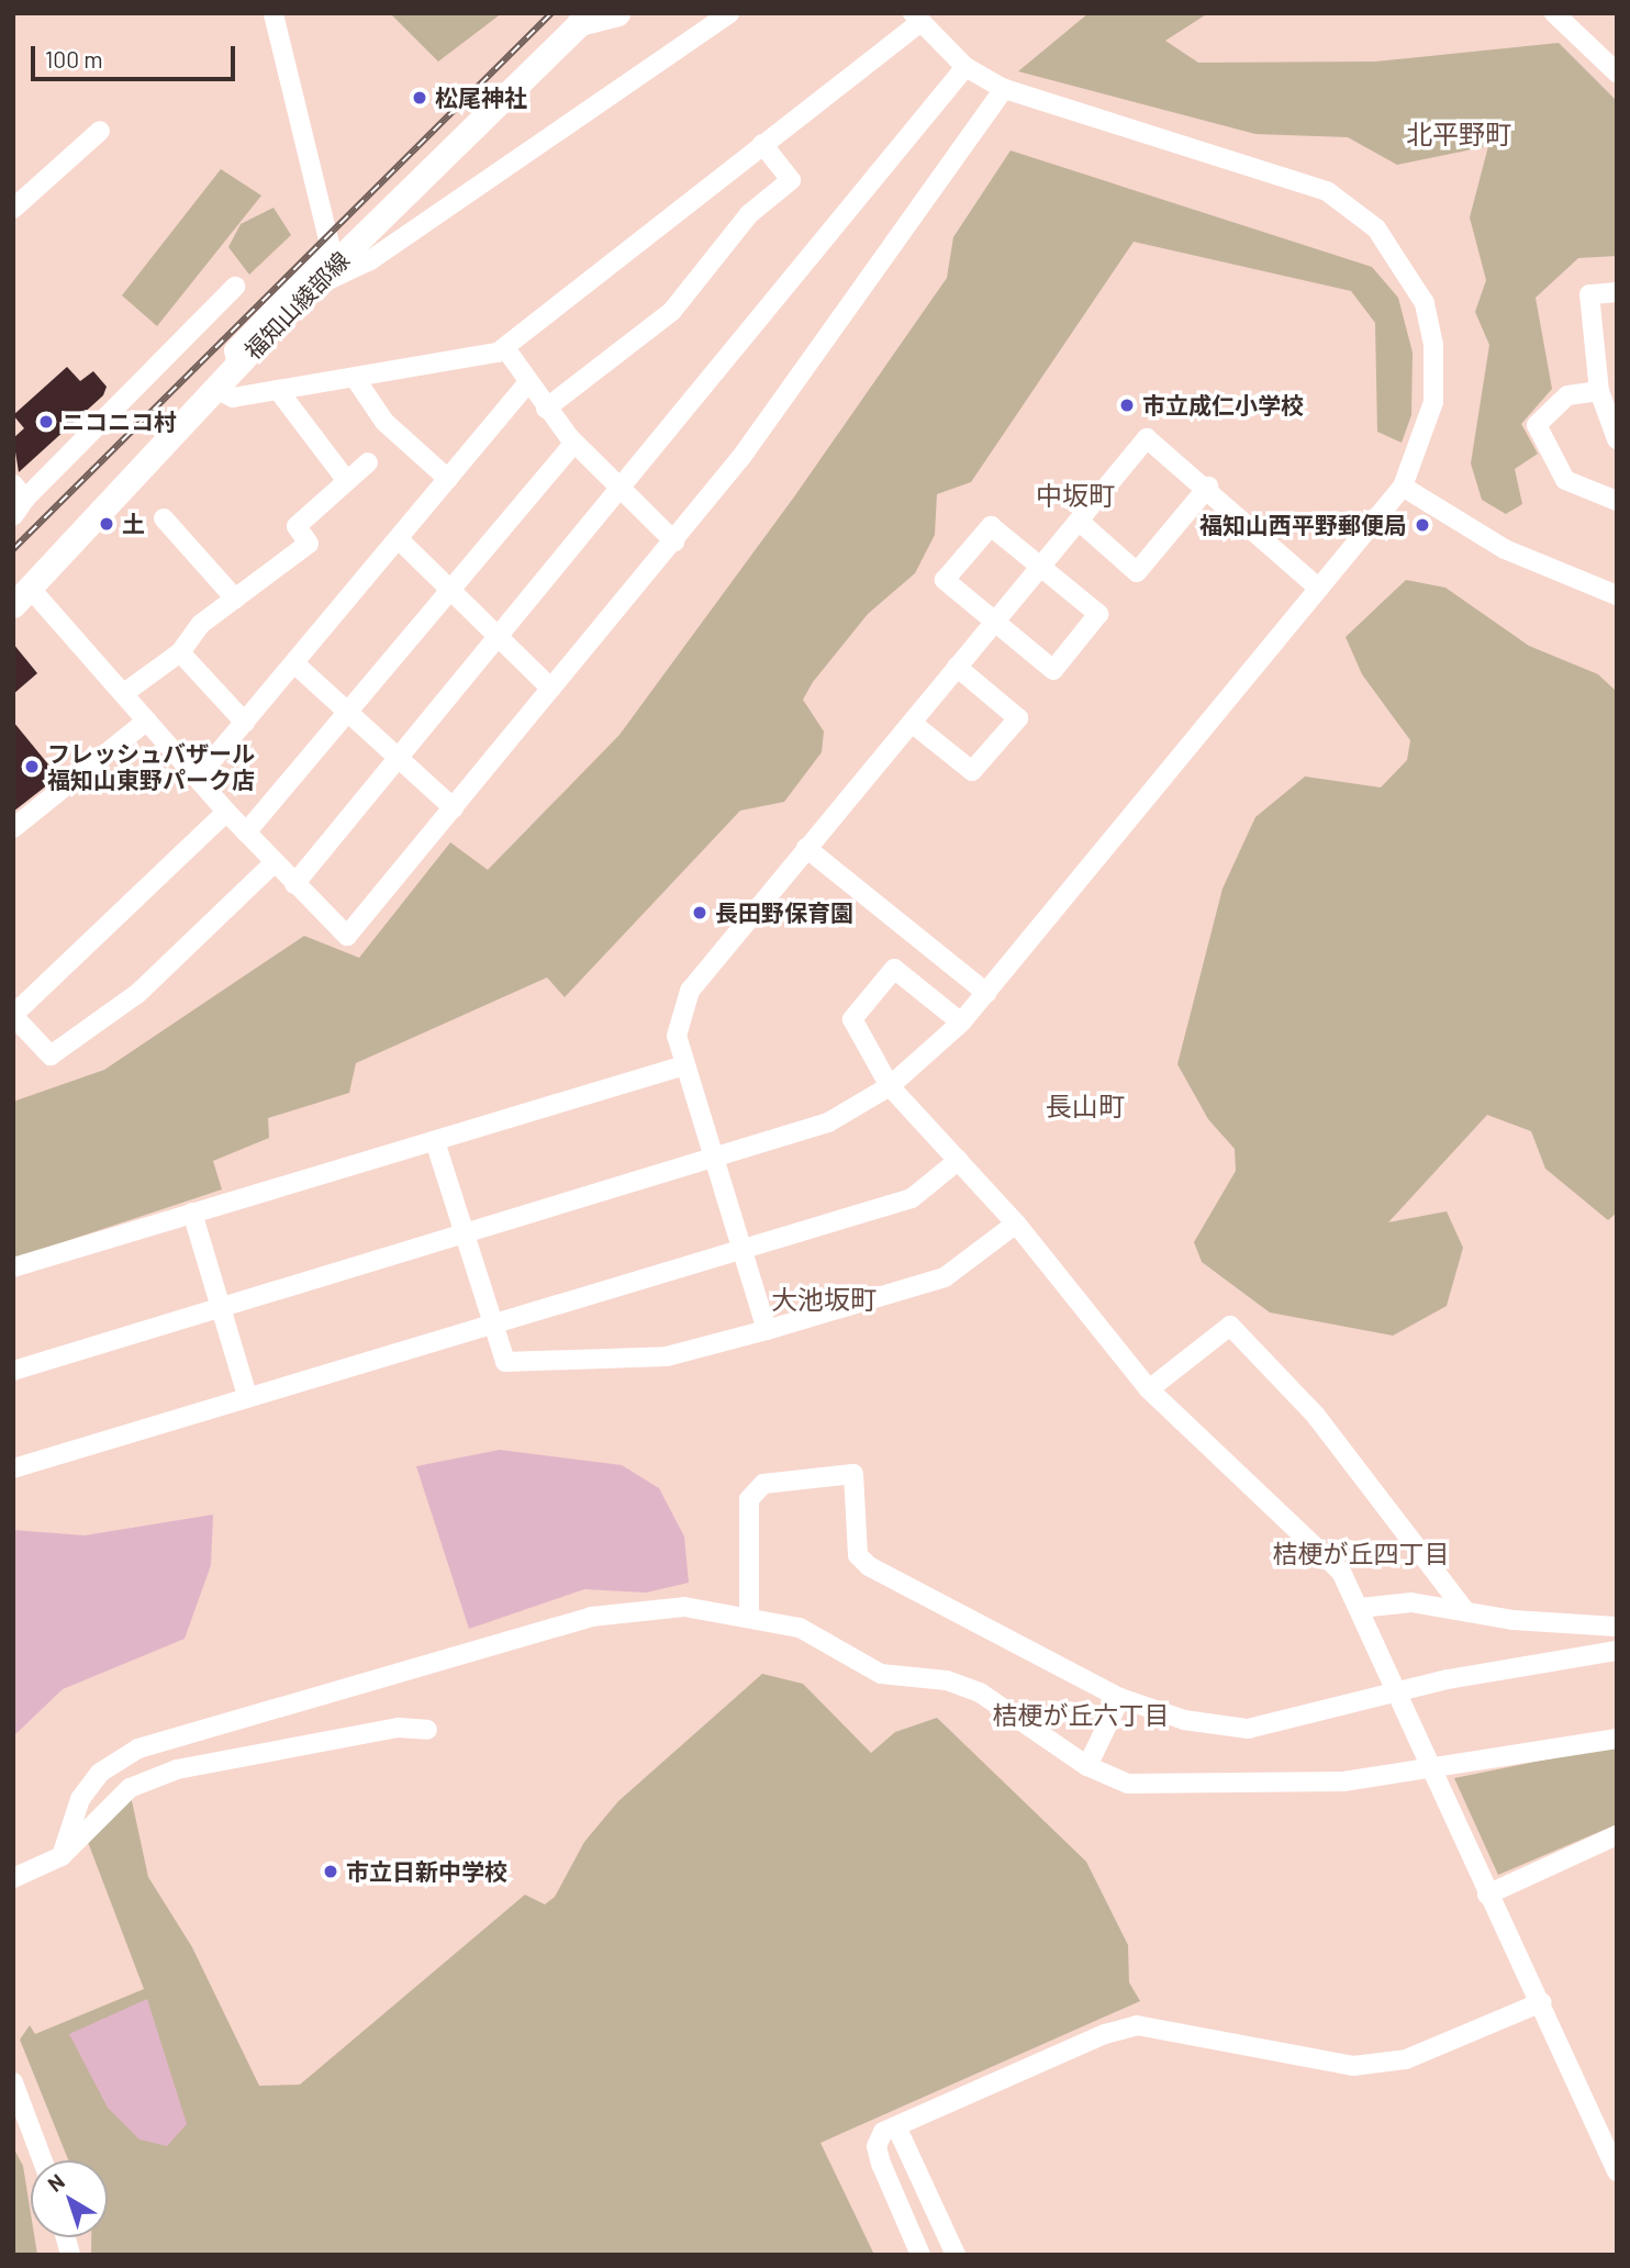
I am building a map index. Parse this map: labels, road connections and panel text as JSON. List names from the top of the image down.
{
  "streets": {
    "main road": ["福知山綾部線"]
  },
  "districts": [
    "北平野町",
    "中坂町",
    "長山町",
    "大池坂町",
    "桔梗が丘四丁目",
    "桔梗が丘六丁目"
  ],
  "places": [
    "松尾神社",
    "市立成仁小学校",
    "ニコニコ村",
    "土",
    "福知山西平野郵便局",
    "フレッシュバザール 福知山東野パーク店",
    "長田野保育園",
    "市立日新中学校"
  ],
  "scale_bar": "100 m",
  "north": "top left"
}
